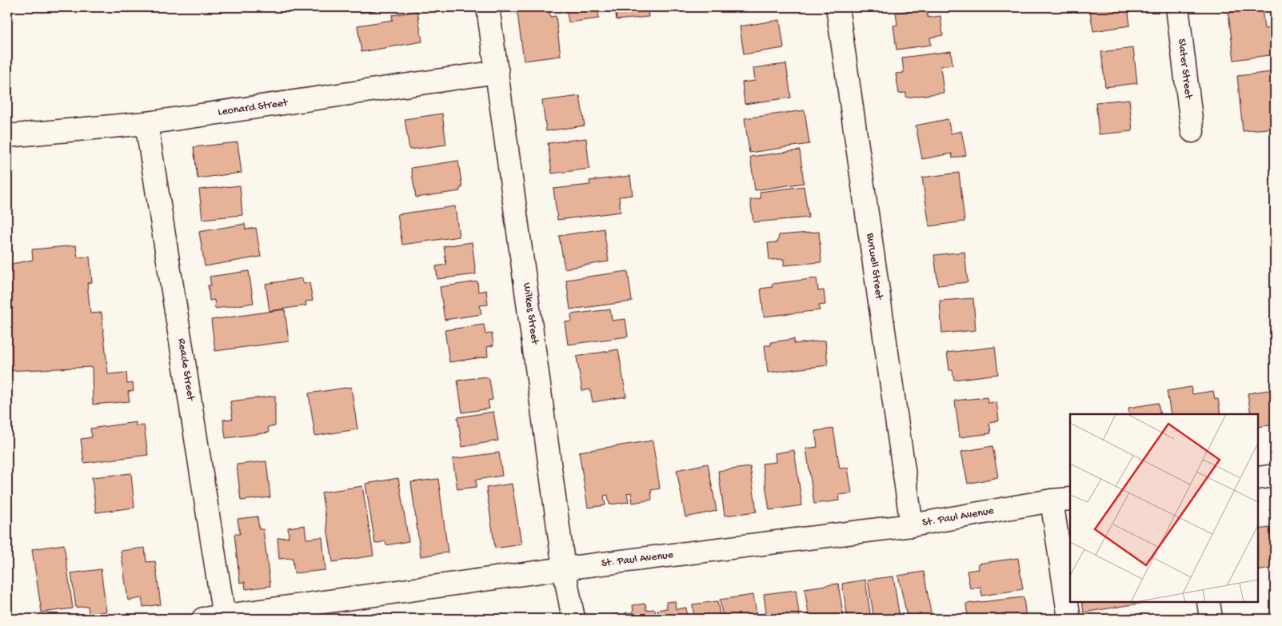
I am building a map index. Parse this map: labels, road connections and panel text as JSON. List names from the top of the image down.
{
  "streets": {
    "street": [
      "Slater Street",
      "Leonard Street",
      "Burwell Street",
      "Wilkes Street",
      "Reade Street",
      "St. Paul Avenue"
    ]
  },
  "crossings": [
    ["Leonard Street", "Wilkes Street"],
    ["Leonard Street", "Reade Street"],
    ["Burwell Street", "St. Paul Avenue"],
    ["Wilkes Street", "St. Paul Avenue"],
    ["Reade Street", "St. Paul Avenue"]
  ]
}
